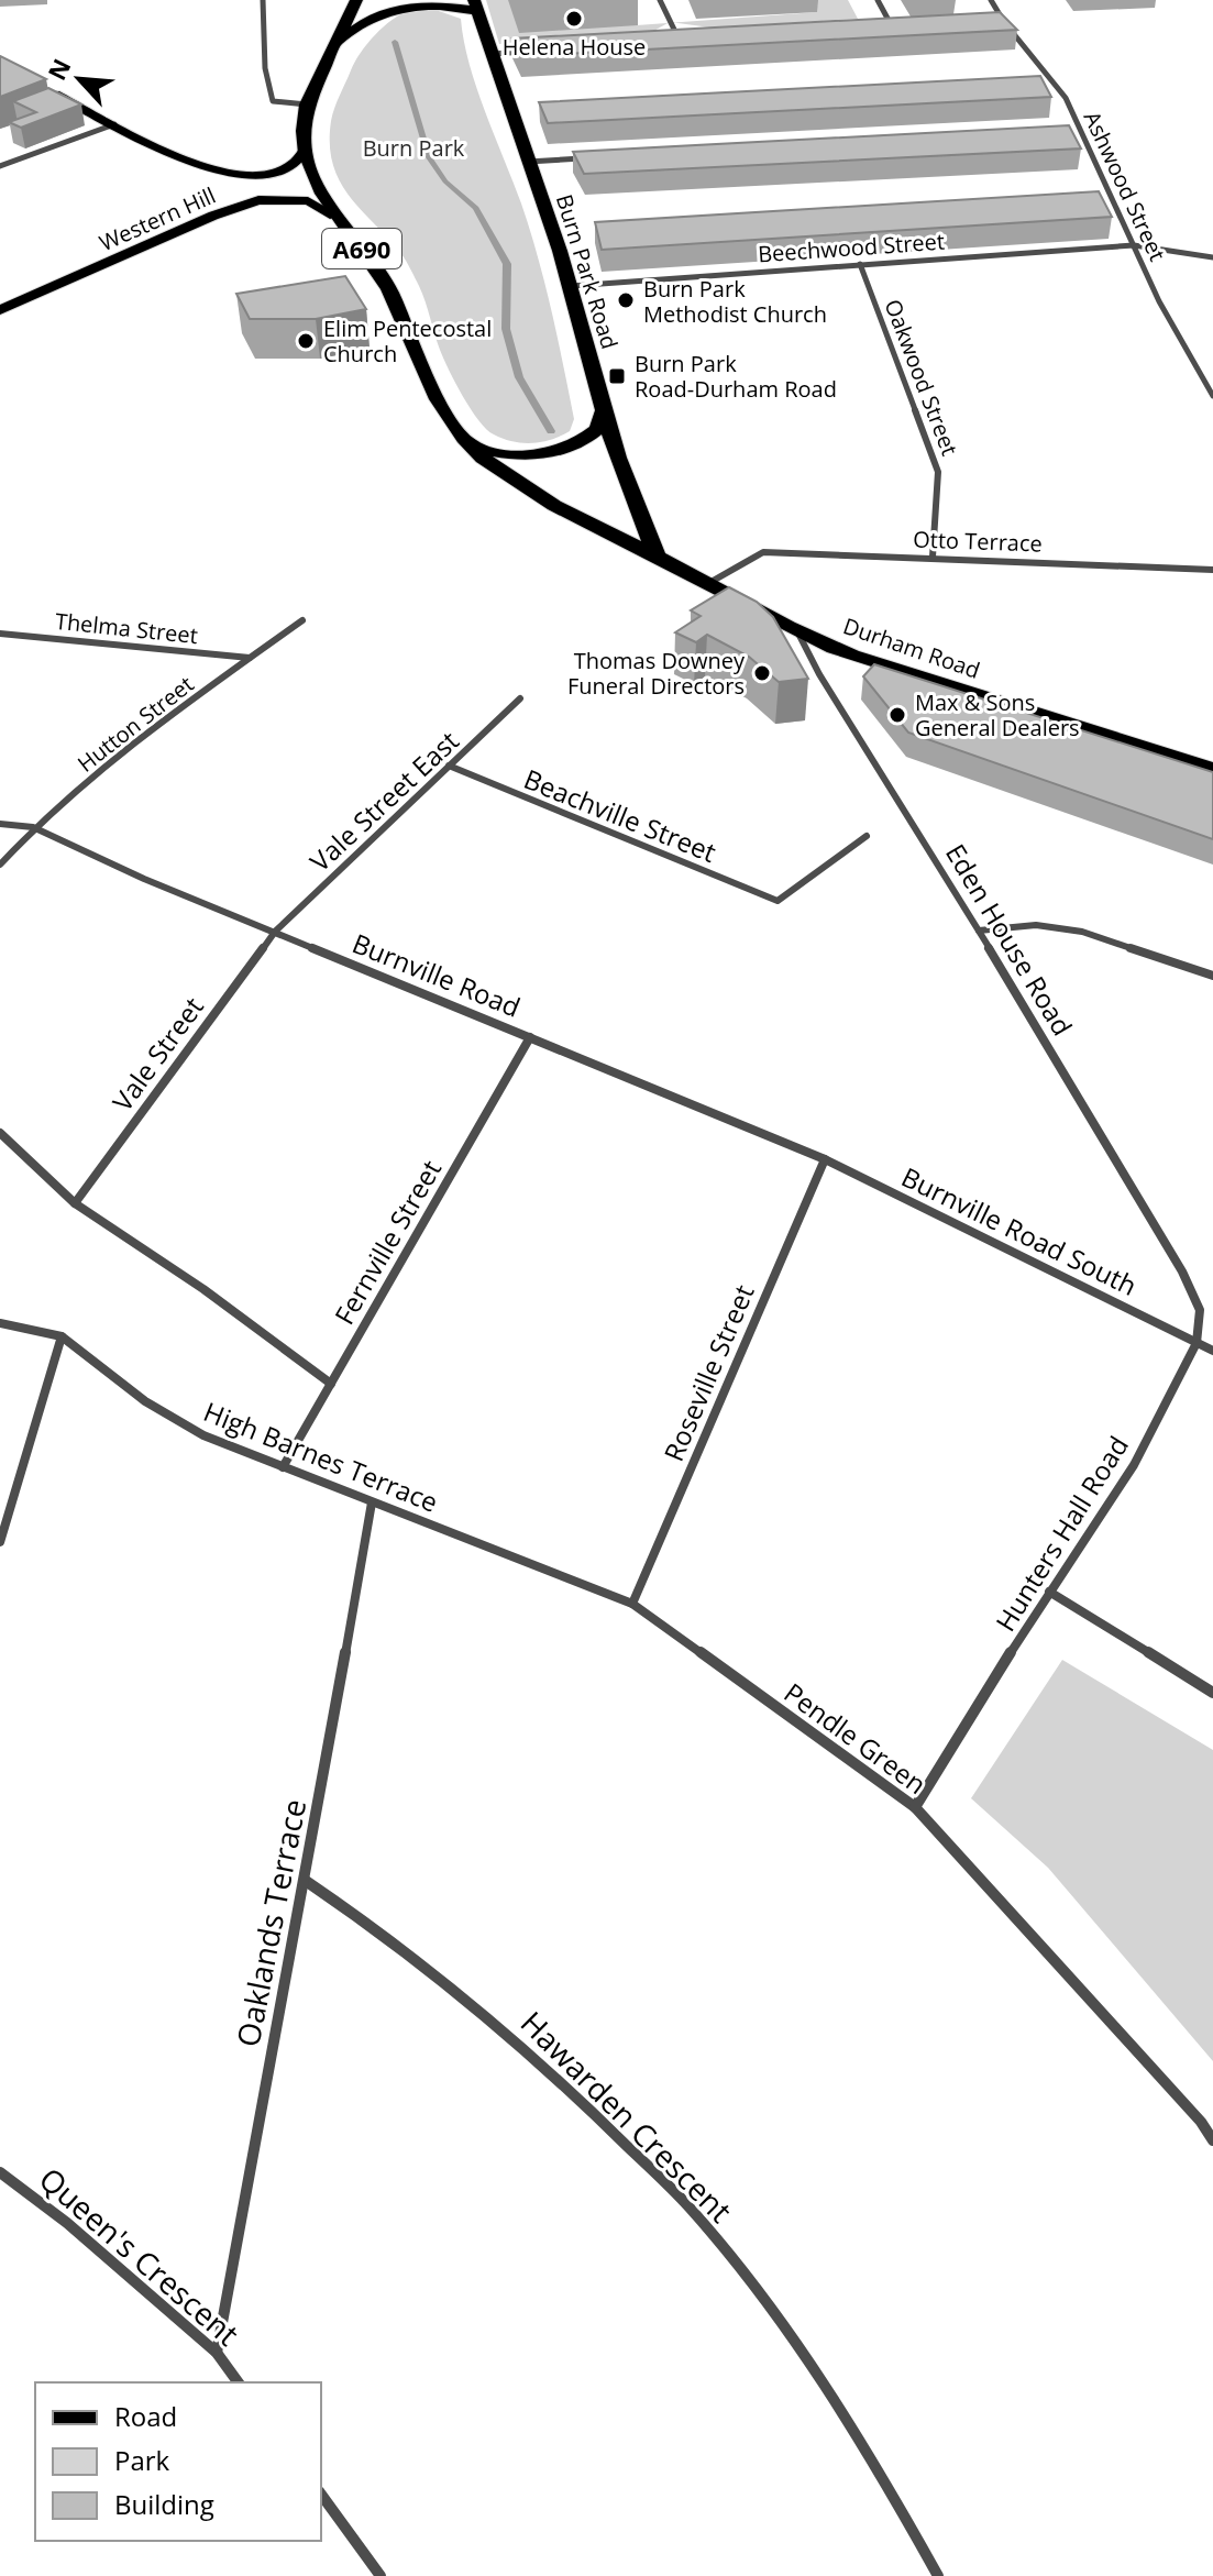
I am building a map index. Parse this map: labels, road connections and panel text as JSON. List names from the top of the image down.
{
  "streets": {
    "highway": ["A690", "Burn Park Road", "Durham Road"],
    "main road": ["Western Hill"],
    "street": [
      "Ashwood Street",
      "Beechwood Street",
      "Oakwood Street",
      "Otto Terrace",
      "Thelma Street",
      "Hutton Street",
      "Vale Street East",
      "Beachville Street",
      "Eden House Road",
      "Burnville Road",
      "Vale Street",
      "Burnville Road South",
      "Fernville Street",
      "Roseville Street",
      "High Barnes Terrace",
      "Hunters Hall Road",
      "Pendle Green",
      "Oaklands Terrace",
      "Hawarden Crescent",
      "Queen's Crescent"
    ]
  },
  "crossings": [
    ["Ashwood Street", "Beechwood Street"],
    ["Western Hill", "A690"],
    ["Beechwood Street", "Burn Park Road"],
    ["Beechwood Street", "Oakwood Street"],
    ["A690", "Burn Park Road"],
    ["A690", "Durham Road"],
    ["Burn Park Road", "Durham Road"],
    ["Oakwood Street", "Otto Terrace"],
    ["Otto Terrace", "Durham Road"],
    ["Thelma Street", "Hutton Street"],
    ["Durham Road", "Eden House Road"],
    ["Hutton Street", "Burnville Road"],
    ["Vale Street East", "Beachville Street"],
    ["Vale Street East", "Burnville Road"],
    ["Vale Street East", "Vale Street"],
    ["Eden House Road", "Hunters Hall Road"],
    ["Burnville Road", "Vale Street"],
    ["Burnville Road", "Burnville Road South"],
    ["Burnville Road", "Fernville Street"],
    ["Burnville Road", "Roseville Street"],
    ["Burnville Road South", "Roseville Street"],
    ["Burnville Road South", "Hunters Hall Road"],
    ["Fernville Street", "High Barnes Terrace"],
    ["Roseville Street", "Pendle Green"],
    ["High Barnes Terrace", "Pendle Green"],
    ["High Barnes Terrace", "Oaklands Terrace"],
    ["Hunters Hall Road", "Pendle Green"],
    ["Oaklands Terrace", "Hawarden Crescent"],
    ["Oaklands Terrace", "Queen's Crescent"]
  ],
  "parks": ["Burn Park"],
  "places": {
    "other": [
      "Helena House",
      "Burn Park Methodist Church",
      "Elim Pentecostal Church",
      "Thomas Downey Funeral Directors",
      "Max & Sons General Dealers"
    ],
    "transit": ["Burn Park Road-Durham Road"]
  },
  "legend": ["Road", "Park", "Building"],
  "north": "top left"
}
